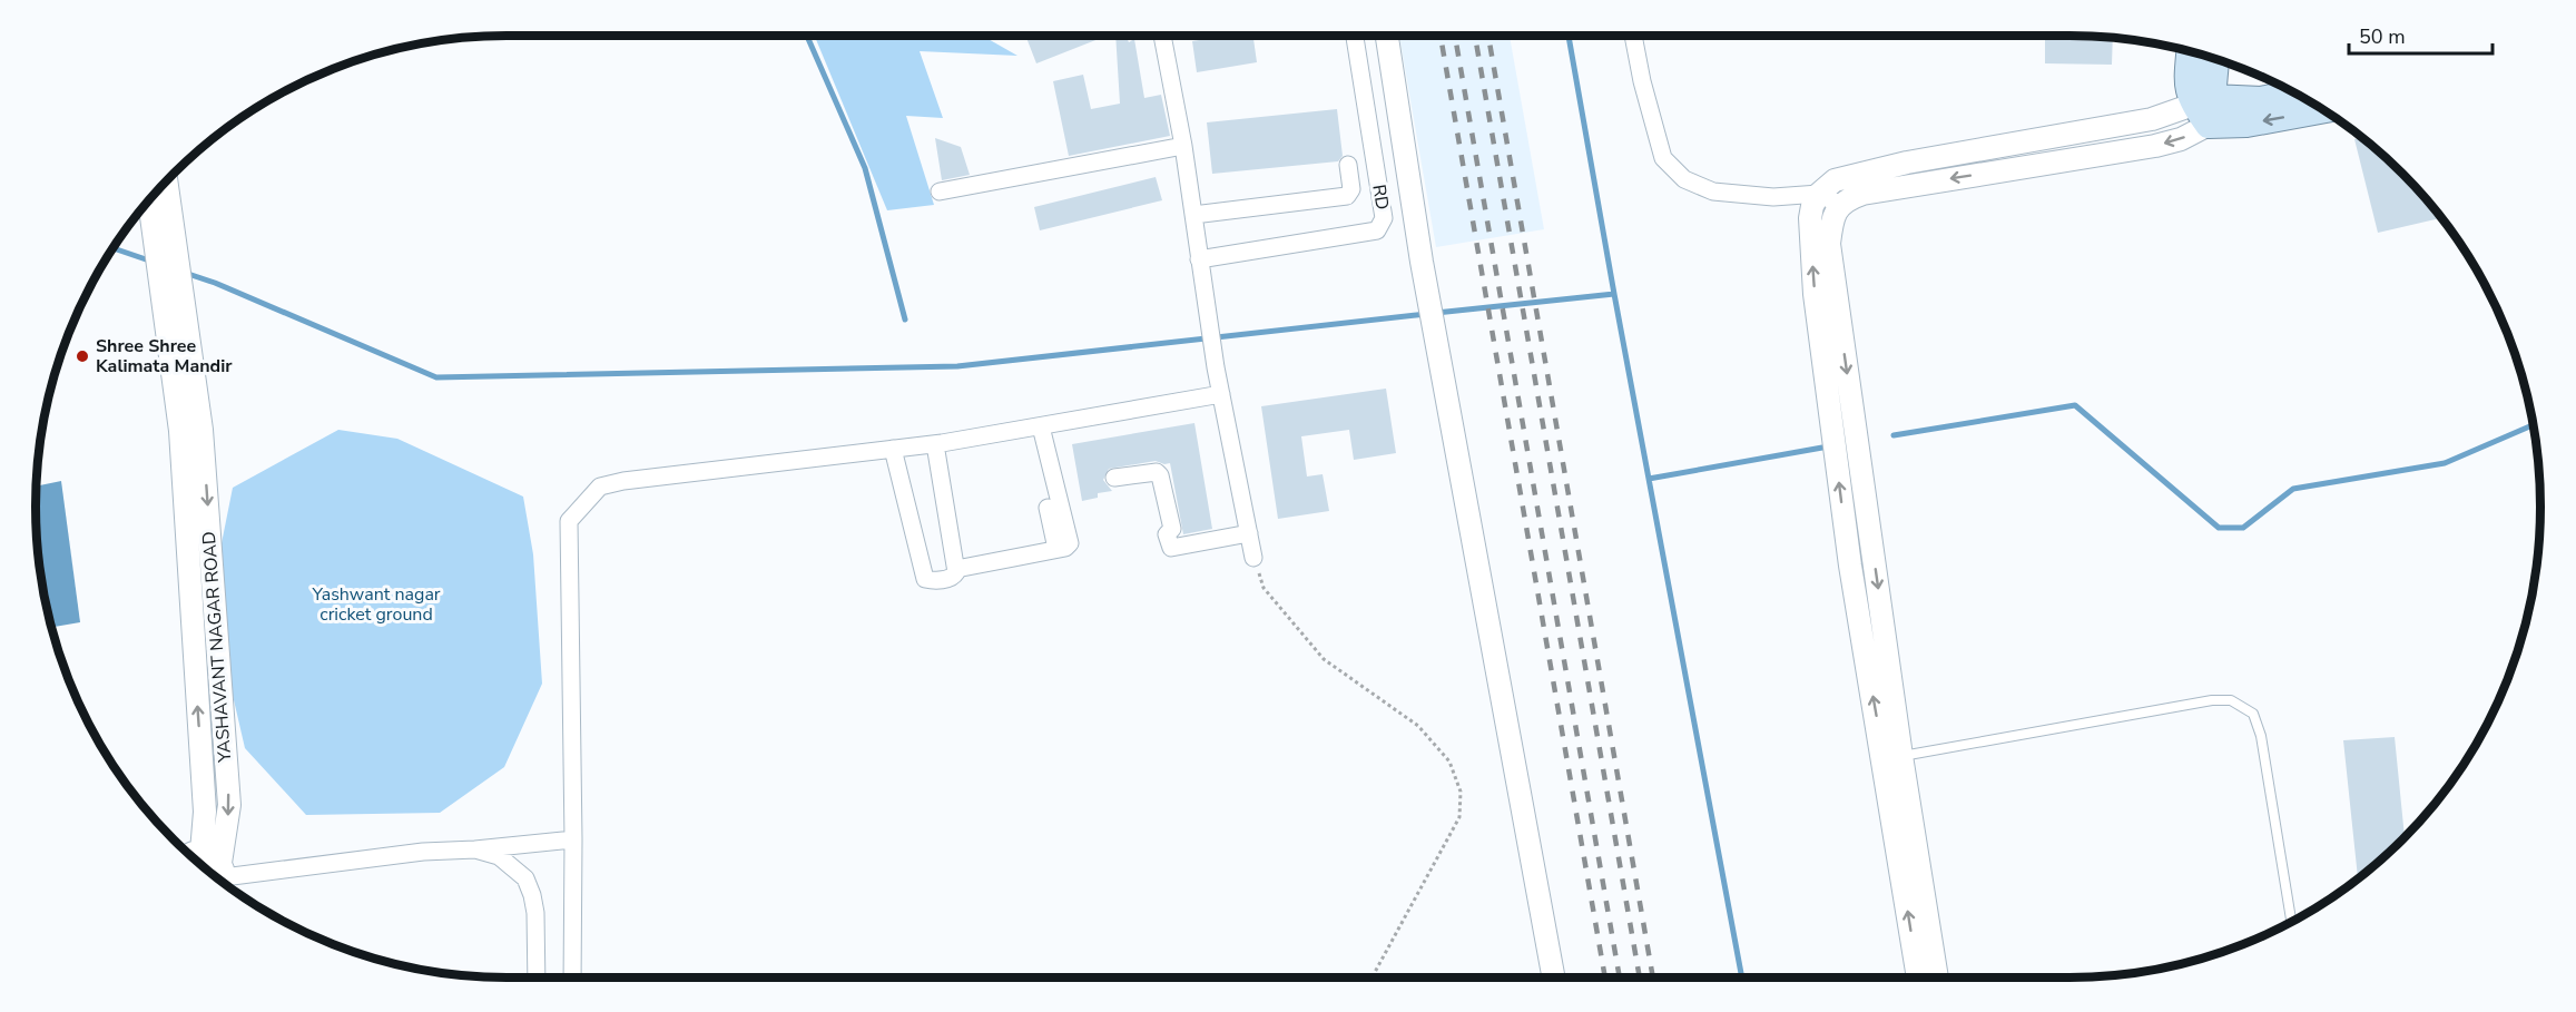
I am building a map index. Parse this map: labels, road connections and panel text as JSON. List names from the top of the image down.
{
  "streets": {
    "street": ["RD", "YASHAVANT NAGAR ROAD"]
  },
  "parks": ["Yashwant nagar cricket ground"],
  "places": ["Shree Shree Kalimata Mandir"],
  "scale_bar": "50 m"
}
